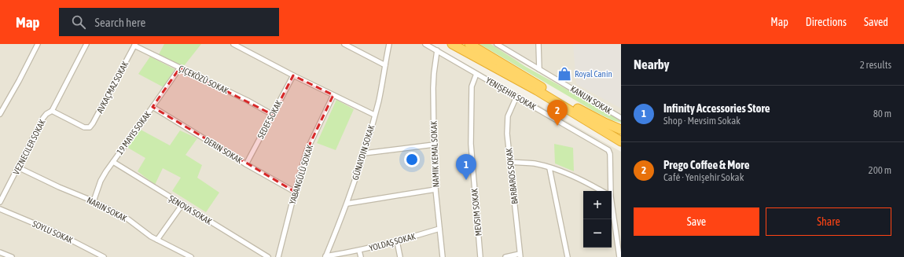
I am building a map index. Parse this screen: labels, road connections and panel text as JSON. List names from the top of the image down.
{
  "streets": {
    "street": [
      "ÇIÇEKÖZÜ SOKAK",
      "AVKAÇMAZ SOKAK",
      "YENIŞEHIR SOKAK",
      "KANUN SOKAK",
      "SEDEF SOKAK",
      "VEZNECILER SOKAK",
      "DERIN SOKAK",
      "YABANGÜLÜ SOKAK",
      "BARBAROS SOKAK",
      "NARIN SOKAK",
      "ŞENOVA SOKAK",
      "MEVSIM SOKAK",
      "SOYLU SOKAK",
      "YOLDAŞ SOKAK"
    ]
  },
  "crossings": [
    ["ÇIÇEKÖZÜ SOKAK", "AVKAÇMAZ SOKAK"],
    ["ÇIÇEKÖZÜ SOKAK", "SEDEF SOKAK"],
    ["AVKAÇMAZ SOKAK", "VEZNECILER SOKAK"],
    ["YENIŞEHIR SOKAK", "BARBAROS SOKAK"],
    ["YENIŞEHIR SOKAK", "MEVSIM SOKAK"],
    ["SEDEF SOKAK", "DERIN SOKAK"],
    ["VEZNECILER SOKAK", "NARIN SOKAK"],
    ["DERIN SOKAK", "YABANGÜLÜ SOKAK"]
  ],
  "places": {
    "shop": ["Royal Canin"]
  },
  "page": {
    "header": "Map",
    "search": "Search here",
    "nav": ["Map", "Directions", "Saved"],
    "heading": ["Nearby", "2 results"],
    "list": [
      {
        "mark": "1",
        "name": "Infinity Accessories Store",
        "note": "Shop · Mevsim Sokak",
        "value": "80 m"
      },
      {
        "mark": "2",
        "name": "Prego Coffee & More",
        "note": "Café · Yenişehir Sokak",
        "value": "200 m"
      }
    ],
    "pins": ["2", "1"],
    "map_buttons": ["+", "−"],
    "buttons": ["Save", "Share"]
  }
}
